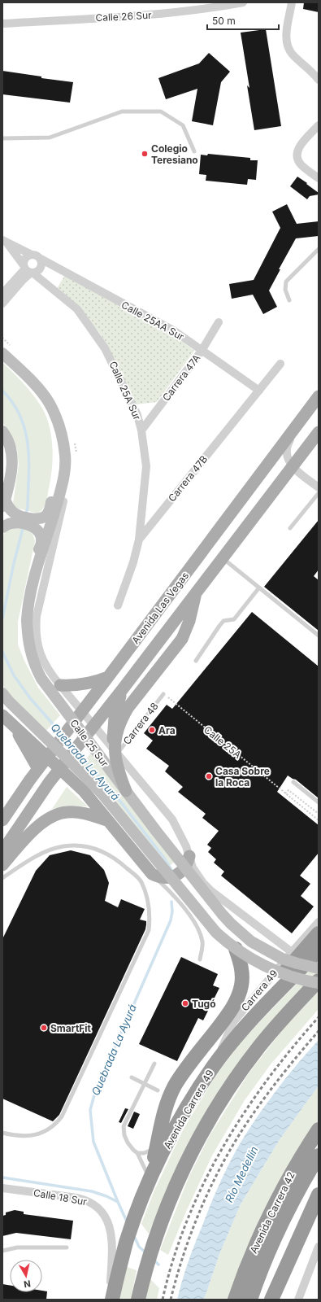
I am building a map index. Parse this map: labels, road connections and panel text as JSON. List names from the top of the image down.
{
  "streets": {
    "highway": ["Avenida Carrera 49", "Avenida Carrera 42"],
    "main road": ["Avenida Las Vegas", "Calle 25 Sur"],
    "street": [
      "Calle 26 Sur",
      "Calle 25AA Sur",
      "Carrera 47A",
      "Calle 25A Sur",
      "Carrera 47B",
      "Carrera 49",
      "Calle 18 Sur"
    ],
    "lane": ["Carrera 48"],
    "path": ["Calle 25A"]
  },
  "crossings": [
    ["Calle 25AA Sur", "Carrera 47A"],
    ["Calle 25AA Sur", "Calle 25A Sur"],
    ["Calle 25AA Sur", "Carrera 47B"],
    ["Carrera 47A", "Calle 25A Sur"],
    ["Calle 25A Sur", "Carrera 47B"],
    ["Avenida Las Vegas", "Calle 25 Sur"],
    ["Carrera 48", "Calle 25A"],
    ["Carrera 48", "Calle 25 Sur"],
    ["Calle 25 Sur", "Carrera 49"],
    ["Calle 25 Sur", "Avenida Carrera 49"],
    ["Carrera 49", "Avenida Carrera 49"],
    ["Avenida Carrera 49", "Calle 18 Sur"]
  ],
  "water": ["Quebrada La Ayurá", "Río Medellín"],
  "places": [
    "Colegio Teresiano",
    "Ara",
    "Casa Sobre la Roca",
    "Tugó",
    "SmartFit"
  ],
  "scale_bar": "50 m",
  "north": "bottom"
}
